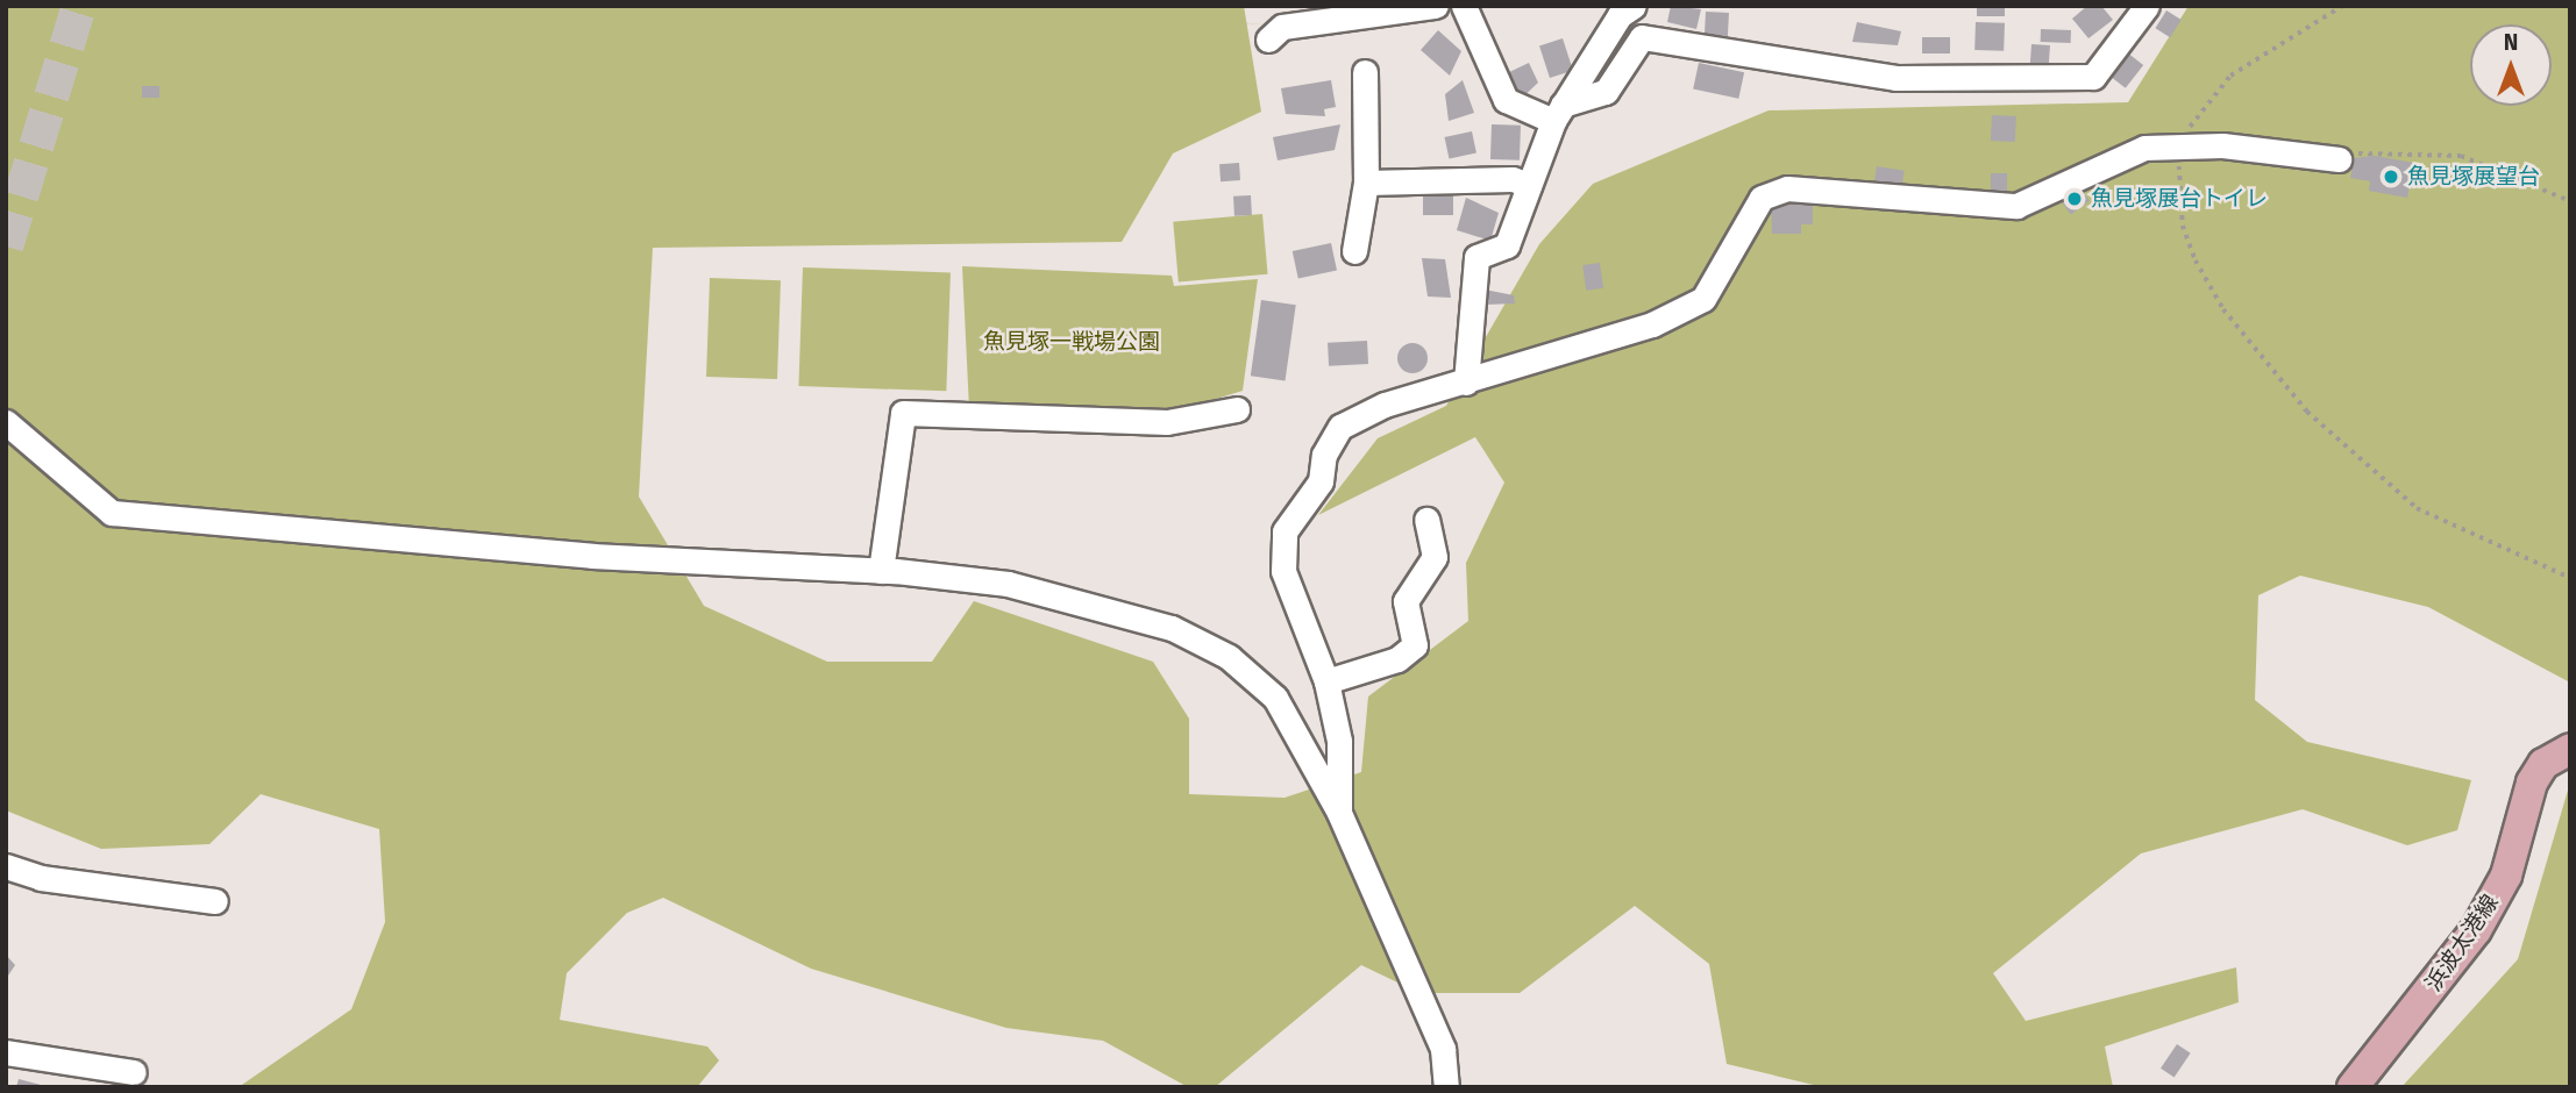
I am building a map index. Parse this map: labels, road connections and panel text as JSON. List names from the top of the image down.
{
  "streets": {
    "main road": ["浜波太港線"]
  },
  "parks": ["魚見塚一戦場公園"],
  "places": ["魚見塚展望台", "魚見塚展台トイレ"],
  "north": "top"
}
